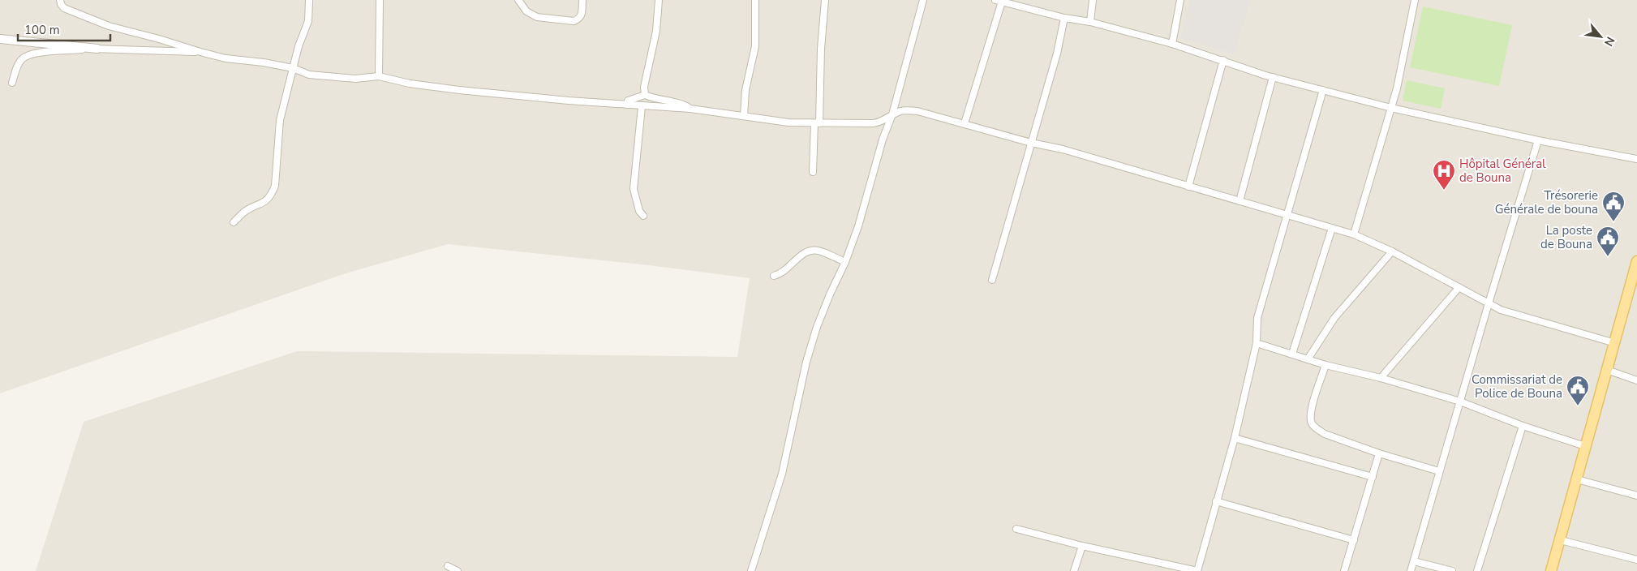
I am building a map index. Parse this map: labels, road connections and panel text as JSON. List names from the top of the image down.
{
  "places": {
    "hospital": ["Hôpital Général de Bouna"],
    "public building": ["Trésorerie Générale de bouna", "La poste de Bouna", "Commissariat de Police de Bouna"]
  },
  "scale_bar": "100 m",
  "north": "bottom right"
}
